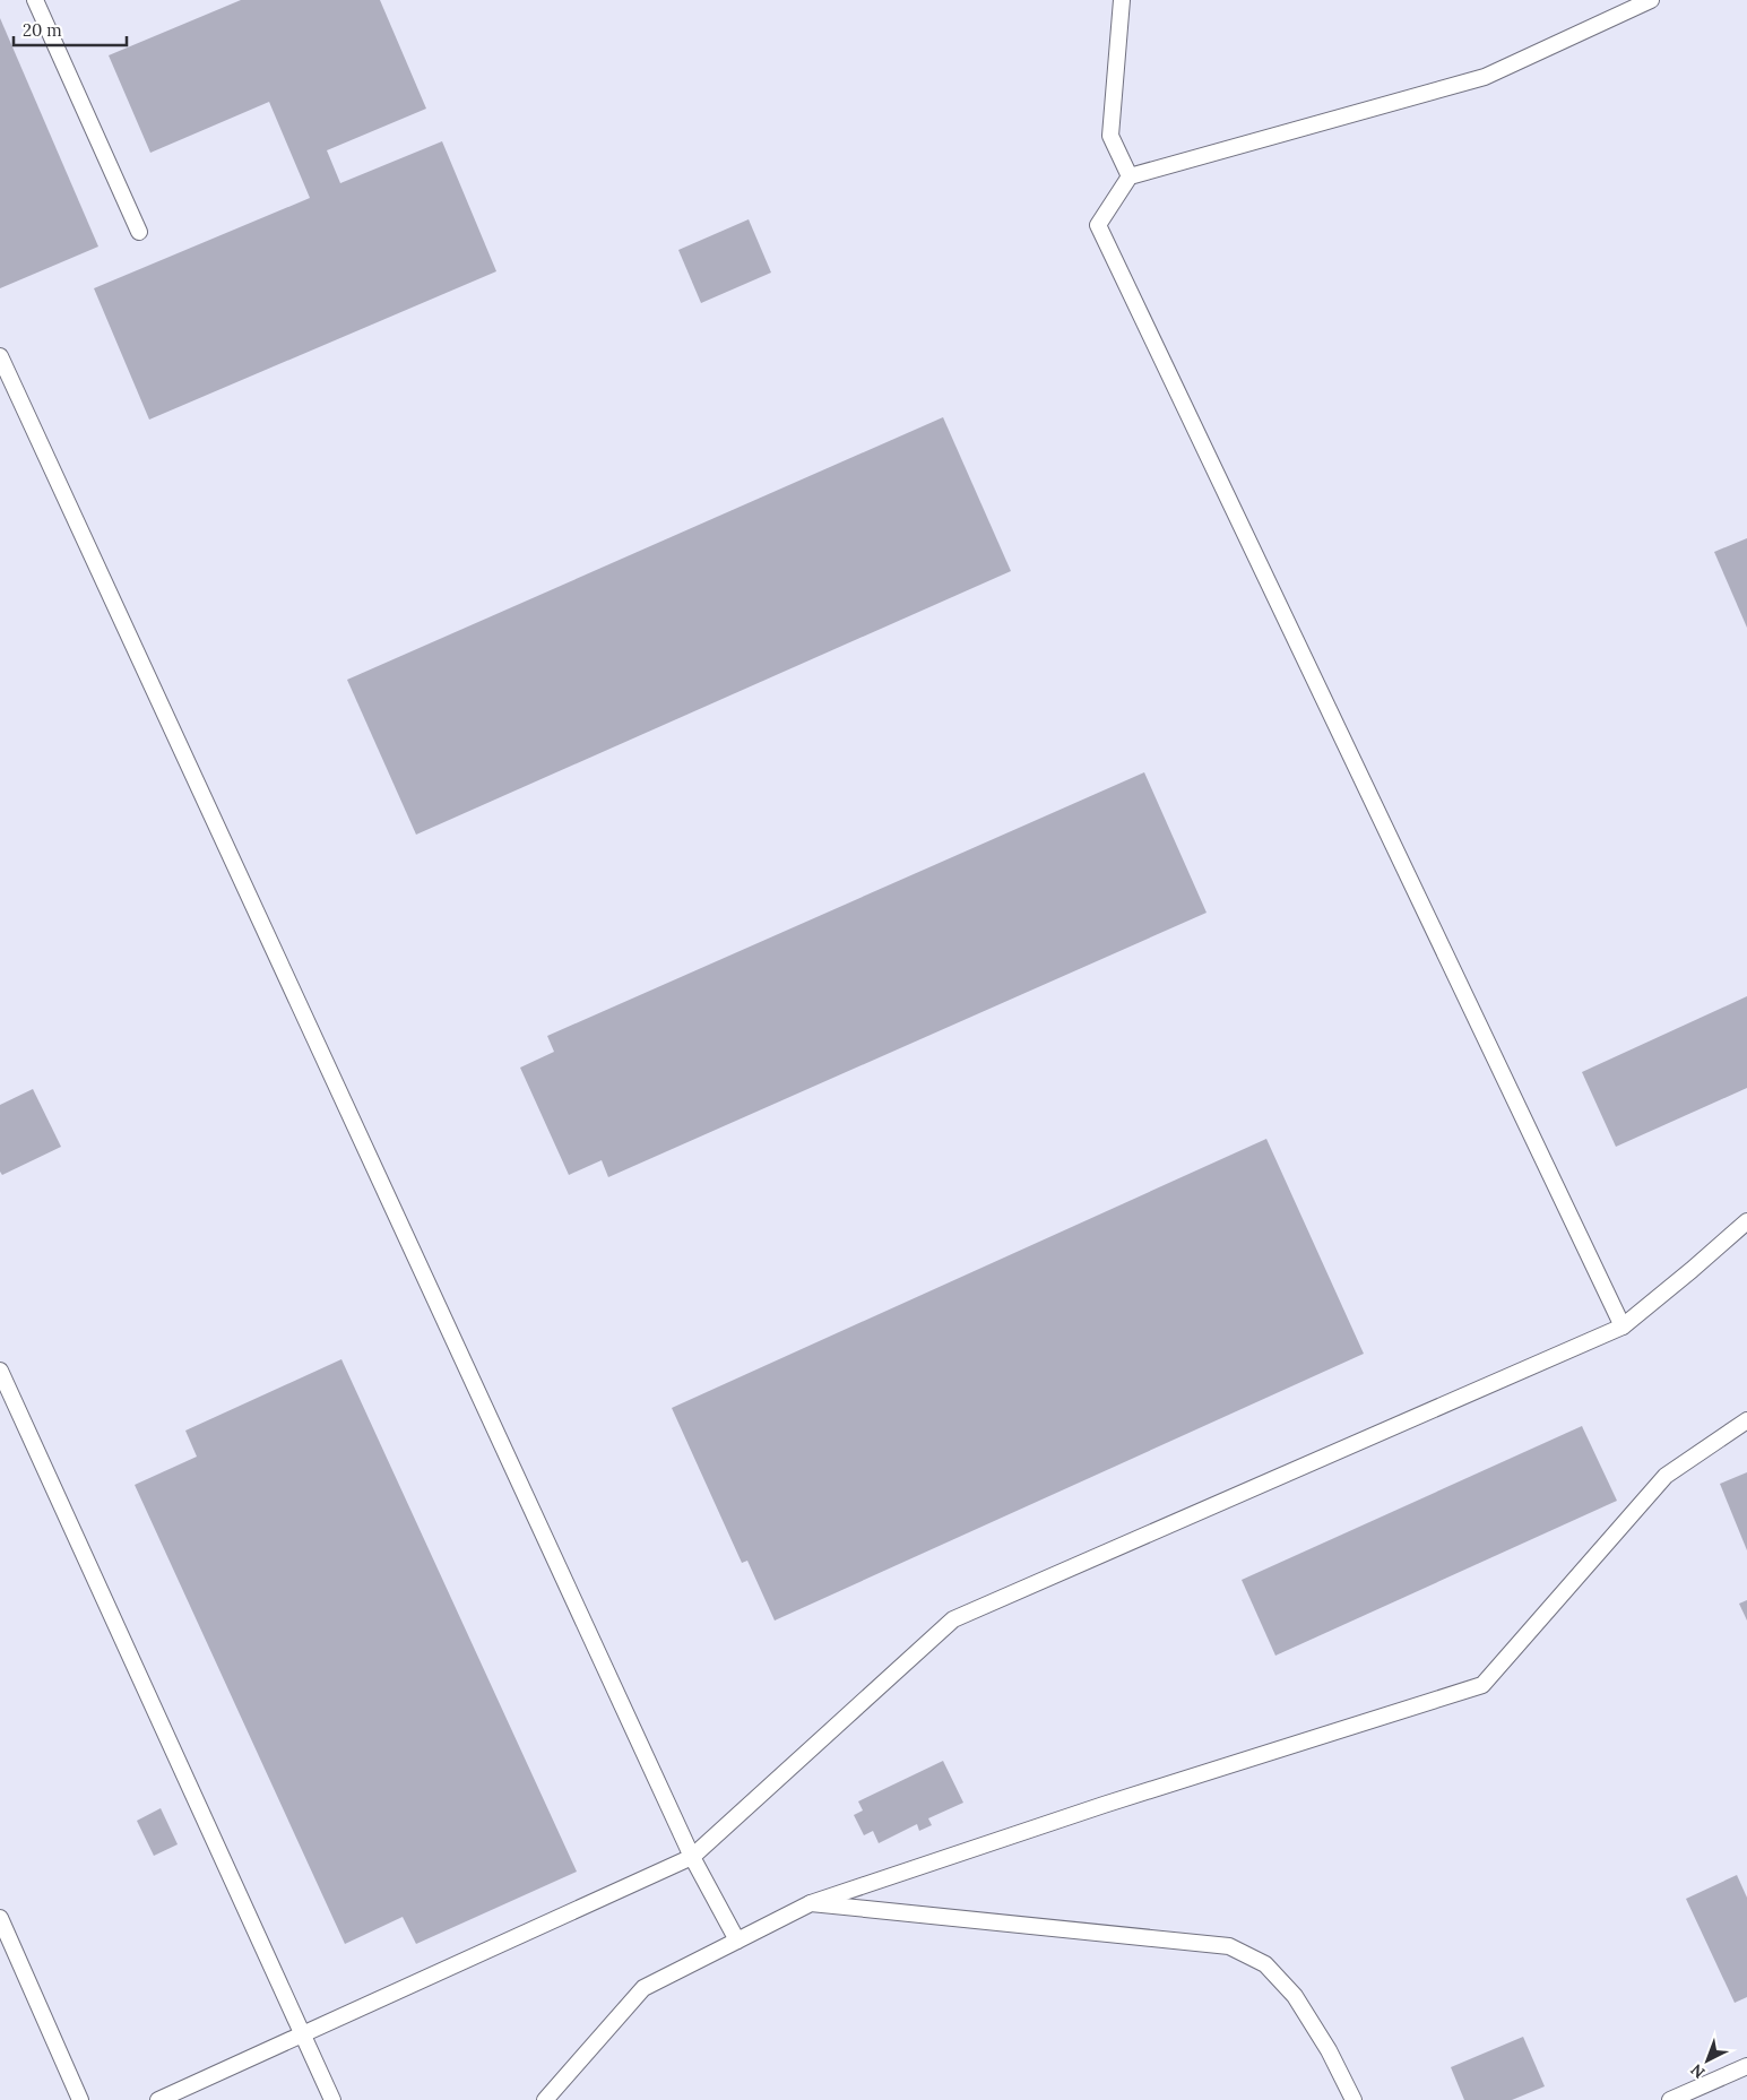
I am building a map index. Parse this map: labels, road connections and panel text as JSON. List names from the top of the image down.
{
  "scale_bar": "20 m",
  "north": "bottom left"
}
